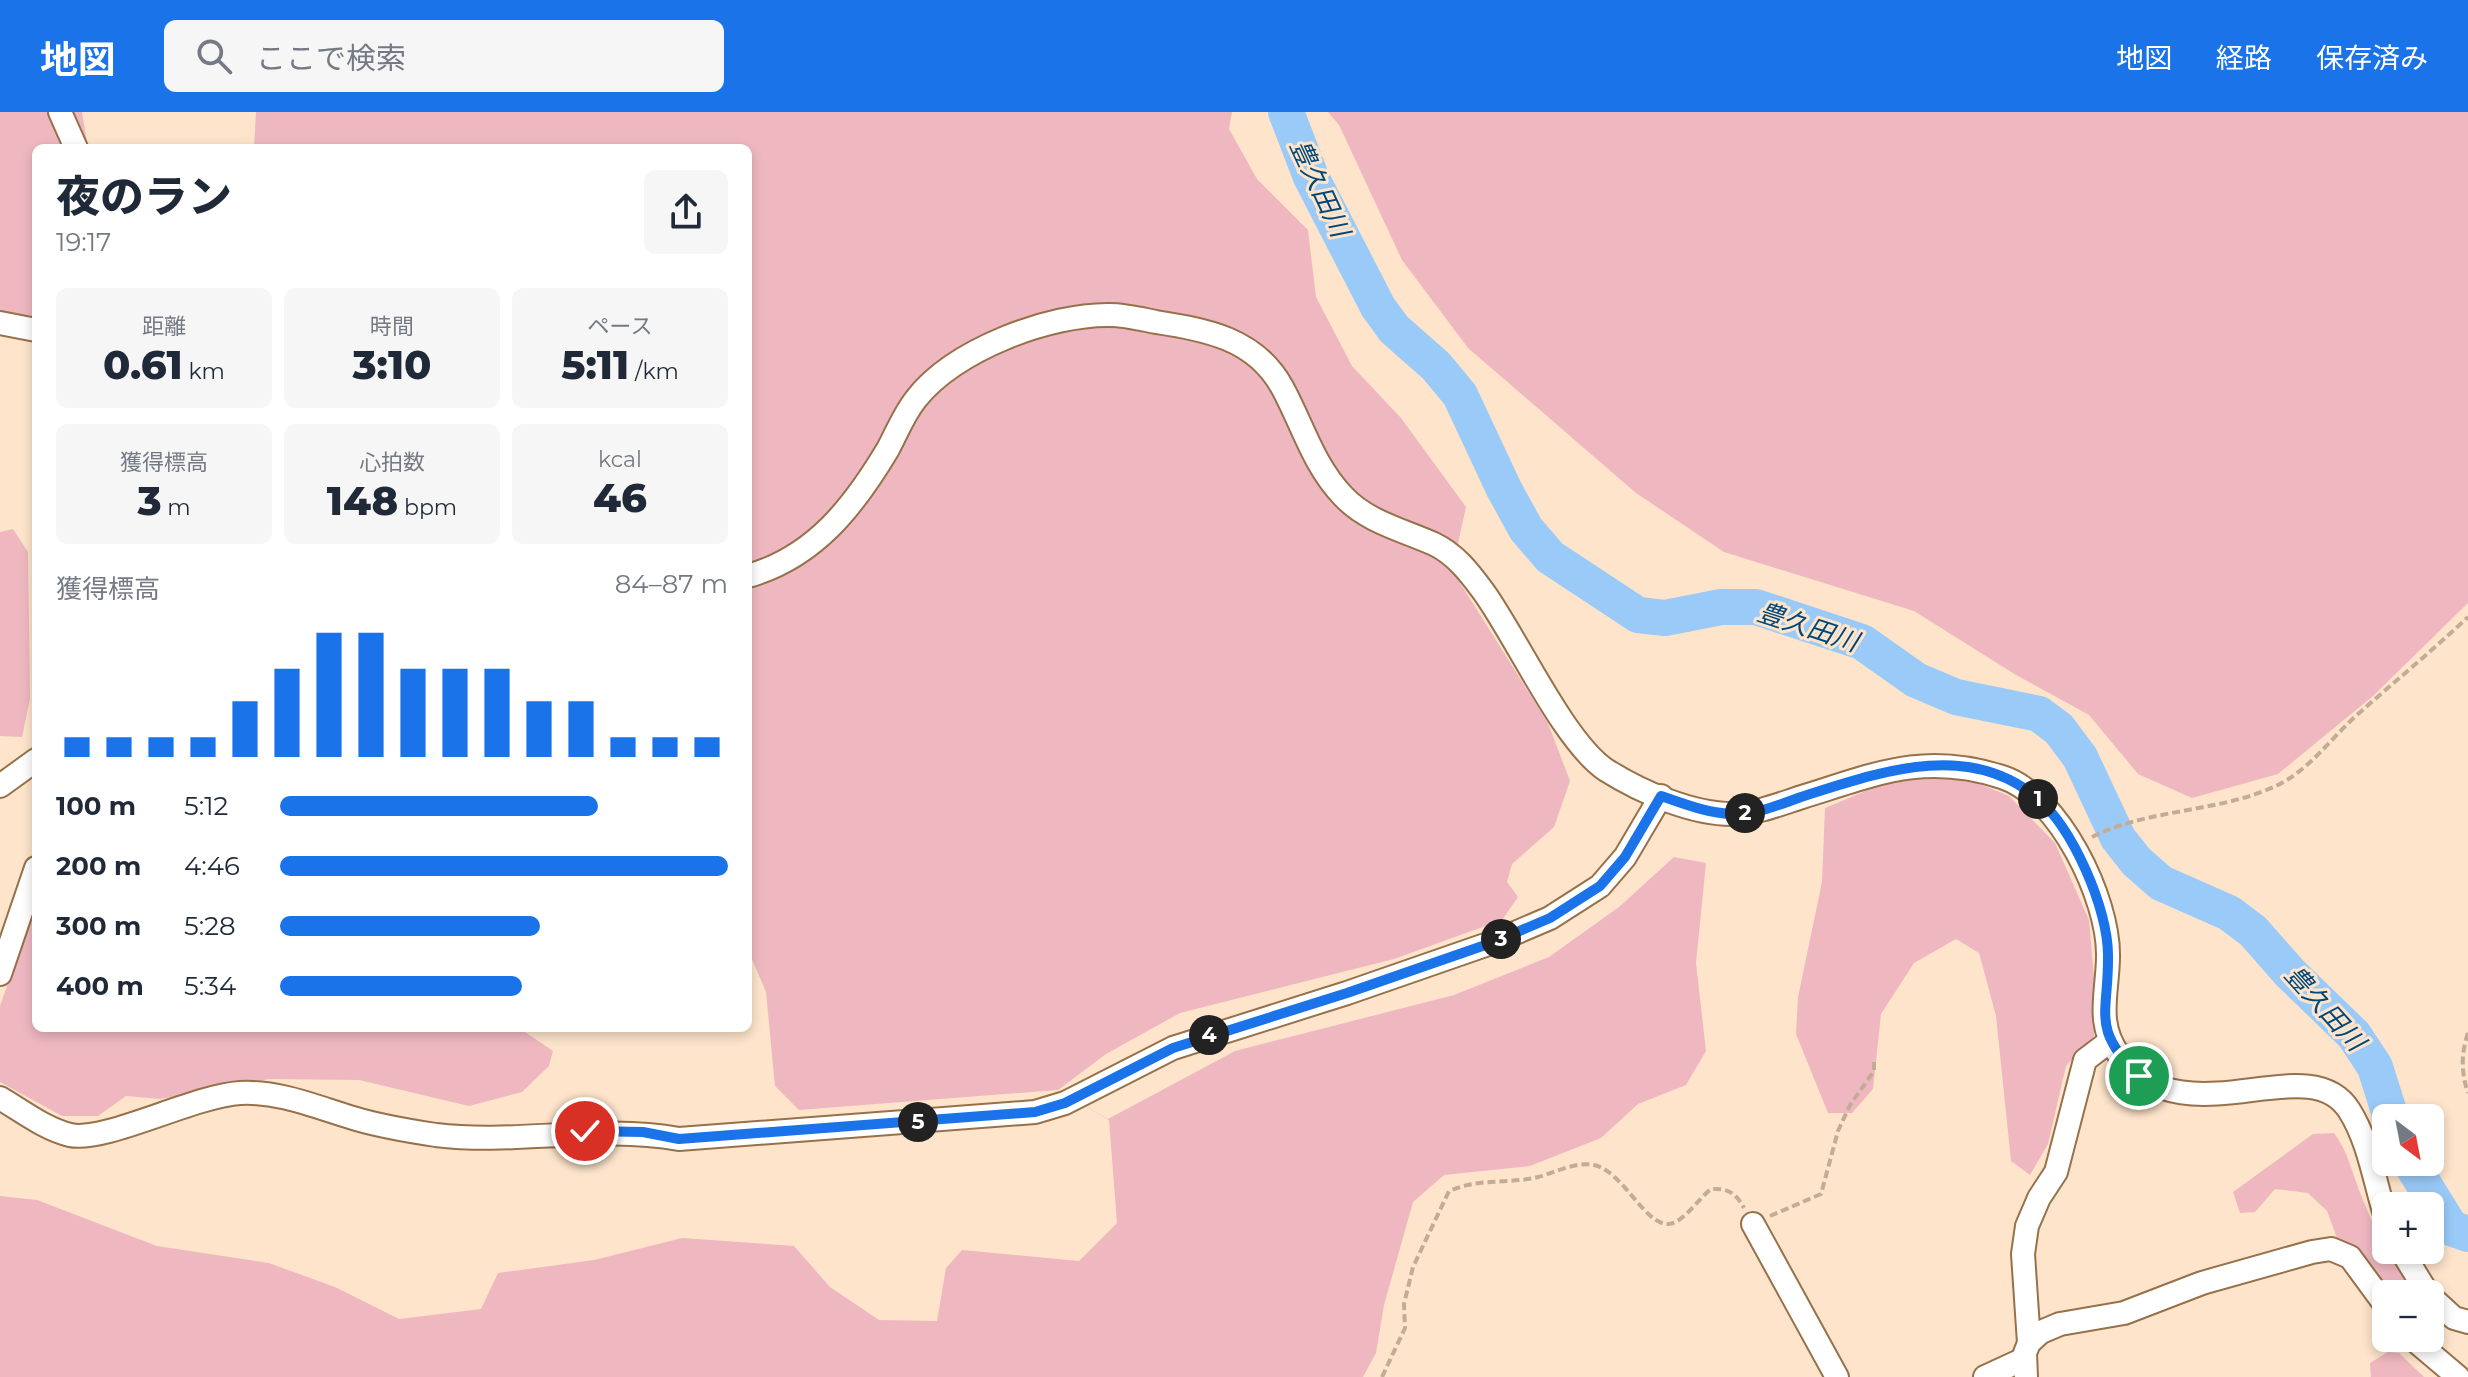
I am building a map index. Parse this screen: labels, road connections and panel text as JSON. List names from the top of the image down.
{
  "water": ["豊久田川"],
  "north": "bottom right",
  "page": {
    "header": "地図",
    "search": "ここで検索",
    "nav": ["地図", "経路", "保存済み"],
    "heading": ["夜のラン", "19:17"],
    "stats": [
      ["距離", "0.61 km"],
      ["時間", "3:10"],
      ["ペース", "5:11 /km"],
      ["獲得標高", "3 m"],
      ["心拍数", "148 bpm"],
      ["kcal", "46"]
    ],
    "chart": ["獲得標高", "84–87 m"],
    "list": [
      {
        "name": "100 m",
        "note": "5:12"
      },
      {
        "name": "200 m",
        "note": "4:46"
      },
      {
        "name": "300 m",
        "note": "5:28"
      },
      {
        "name": "400 m",
        "note": "5:34"
      }
    ],
    "pins": [
      "1",
      "2",
      "3",
      "4",
      "5"
    ],
    "map_buttons": ["+", "−"]
  }
}
